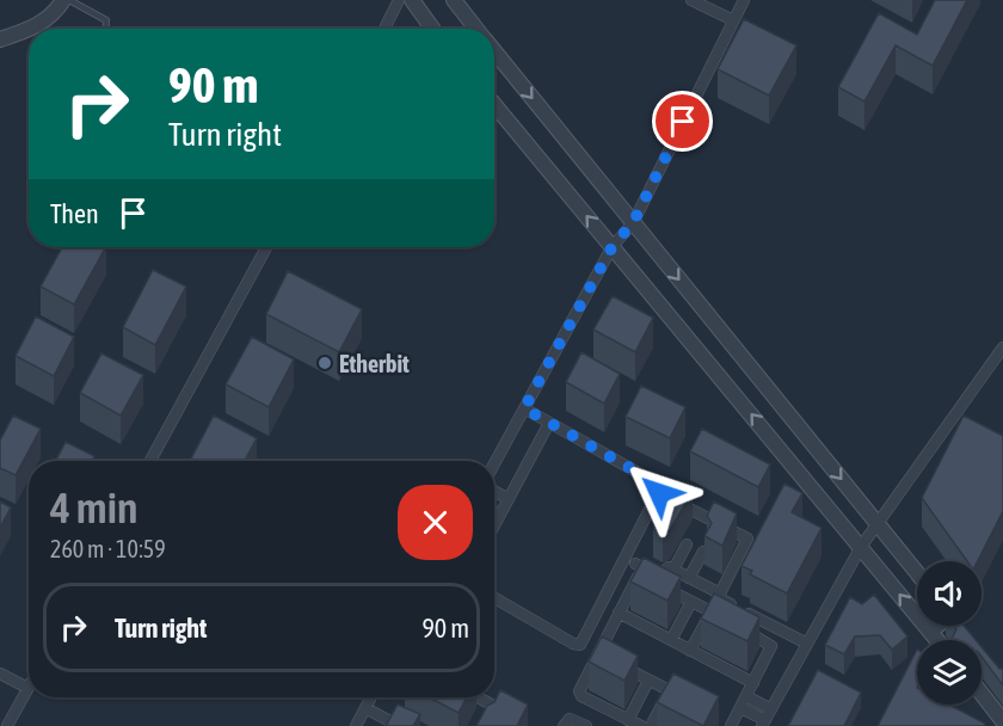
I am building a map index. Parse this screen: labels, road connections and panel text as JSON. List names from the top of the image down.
{
  "places": ["Etherbit"],
  "page": {
    "turn": ["90 m", "Turn right"],
    "then": "Then",
    "heading": ["4 min", "260 m · 10:59"],
    "list": [
      {
        "name": "Turn right",
        "value": "90 m"
      }
    ]
  }
}
